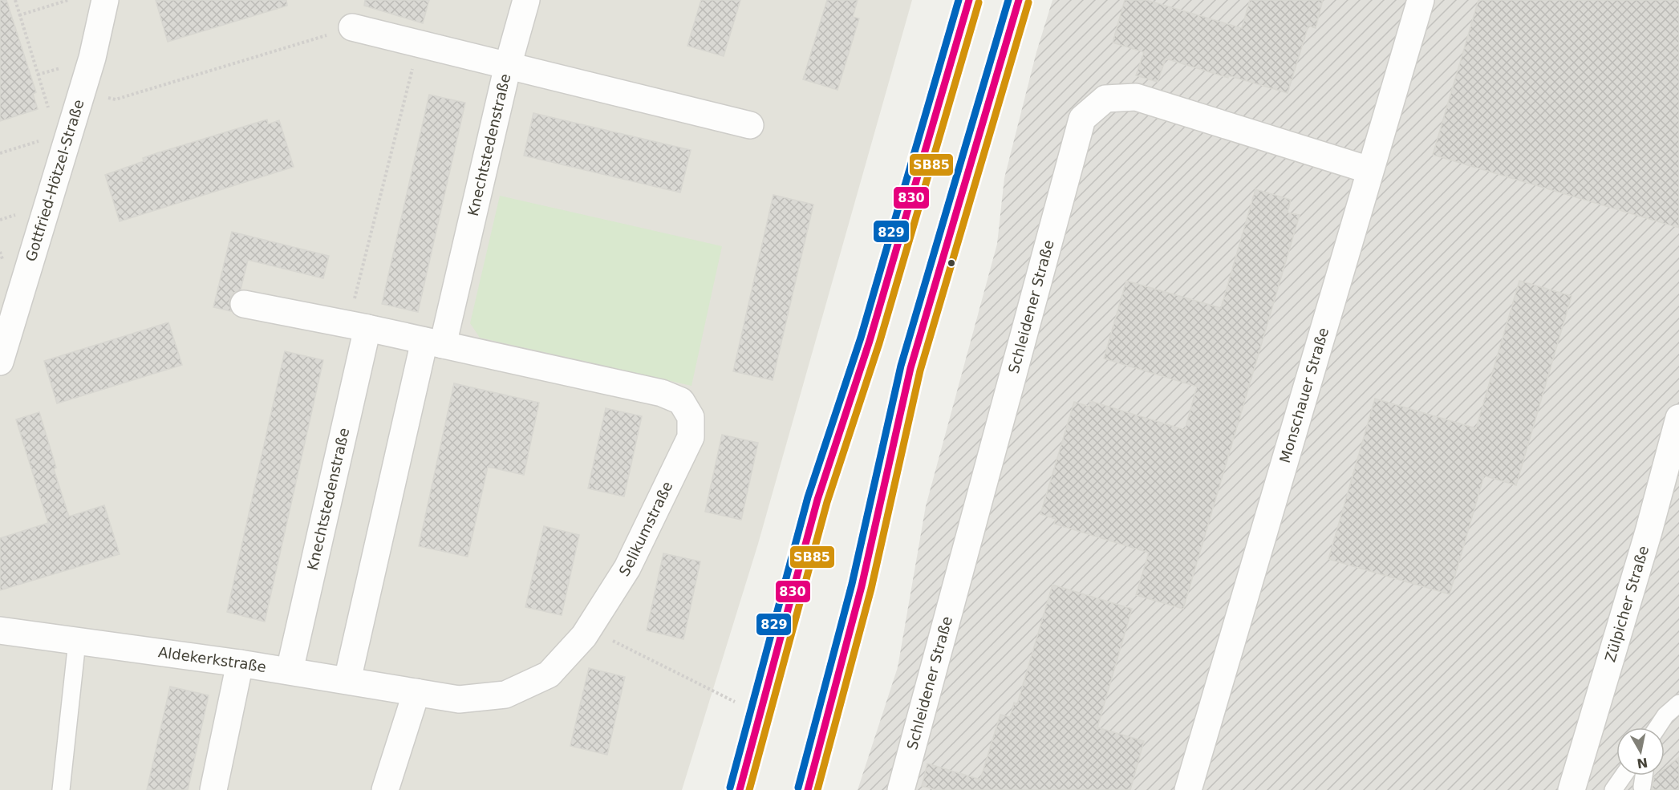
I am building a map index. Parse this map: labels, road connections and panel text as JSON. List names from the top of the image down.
{
  "streets": {
    "street": [
      "Knechtstedenstraße",
      "Gottfried-Hötzel-Straße",
      "Schleidener Straße",
      "Monschauer Straße",
      "Selikumstraße",
      "Zülpicher Straße",
      "Aldekerkstraße"
    ]
  },
  "crossings": [
    ["Knechtstedenstraße", "Selikumstraße"],
    ["Knechtstedenstraße", "Aldekerkstraße"],
    ["Schleidener Straße", "Monschauer Straße"],
    ["Selikumstraße", "Aldekerkstraße"]
  ],
  "lines": ["transit line 830", "transit line 829", "transit line SB85"],
  "north": "bottom"
}
